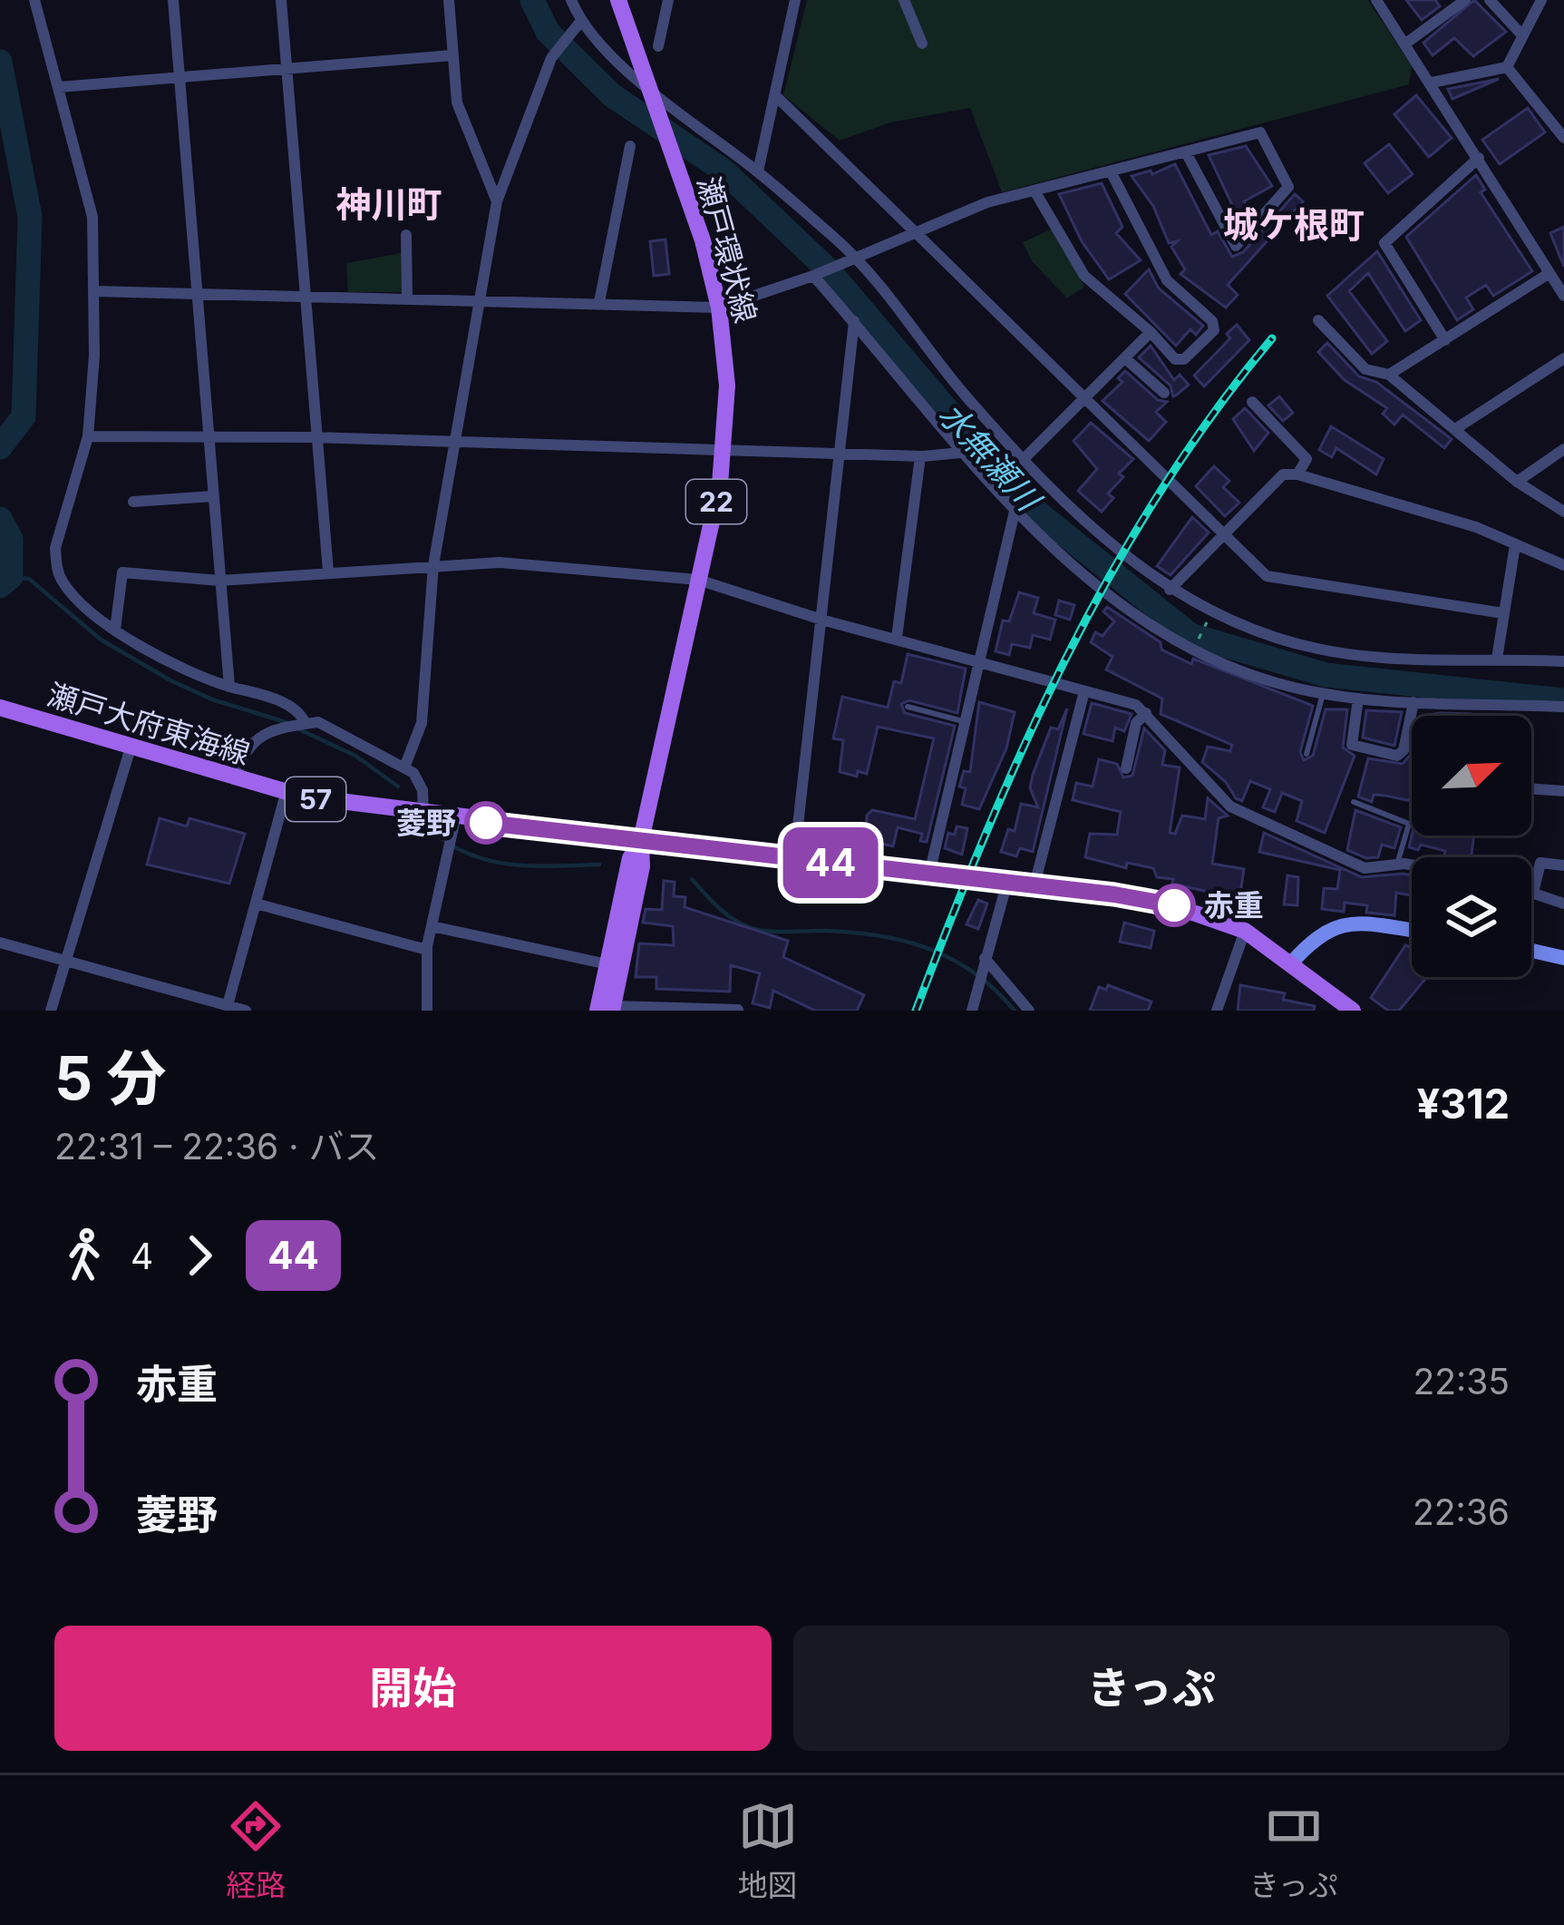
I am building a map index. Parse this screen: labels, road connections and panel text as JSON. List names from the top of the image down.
{
  "streets": {
    "main road": [
      "瀬戸環状線",
      "22",
      "瀬戸大府東海線",
      "57"
    ]
  },
  "crossings": [
    ["瀬戸環状線", "瀬戸大府東海線"]
  ],
  "districts": ["神川町", "城ケ根町"],
  "water": ["水無瀬川"],
  "places": ["菱野", "赤重"],
  "lines": ["bus line 44"],
  "north": "top right",
  "page": {
    "on_map": "44",
    "heading": ["5 分", "22:31 – 22:36 · バス", "¥312"],
    "legs": ["4", "44"],
    "list": [
      {
        "name": "赤重",
        "value": "22:35"
      },
      {
        "name": "菱野",
        "value": "22:36"
      }
    ],
    "buttons": ["開始", "きっぷ"],
    "tabs": ["経路", "地図", "きっぷ"]
  }
}
